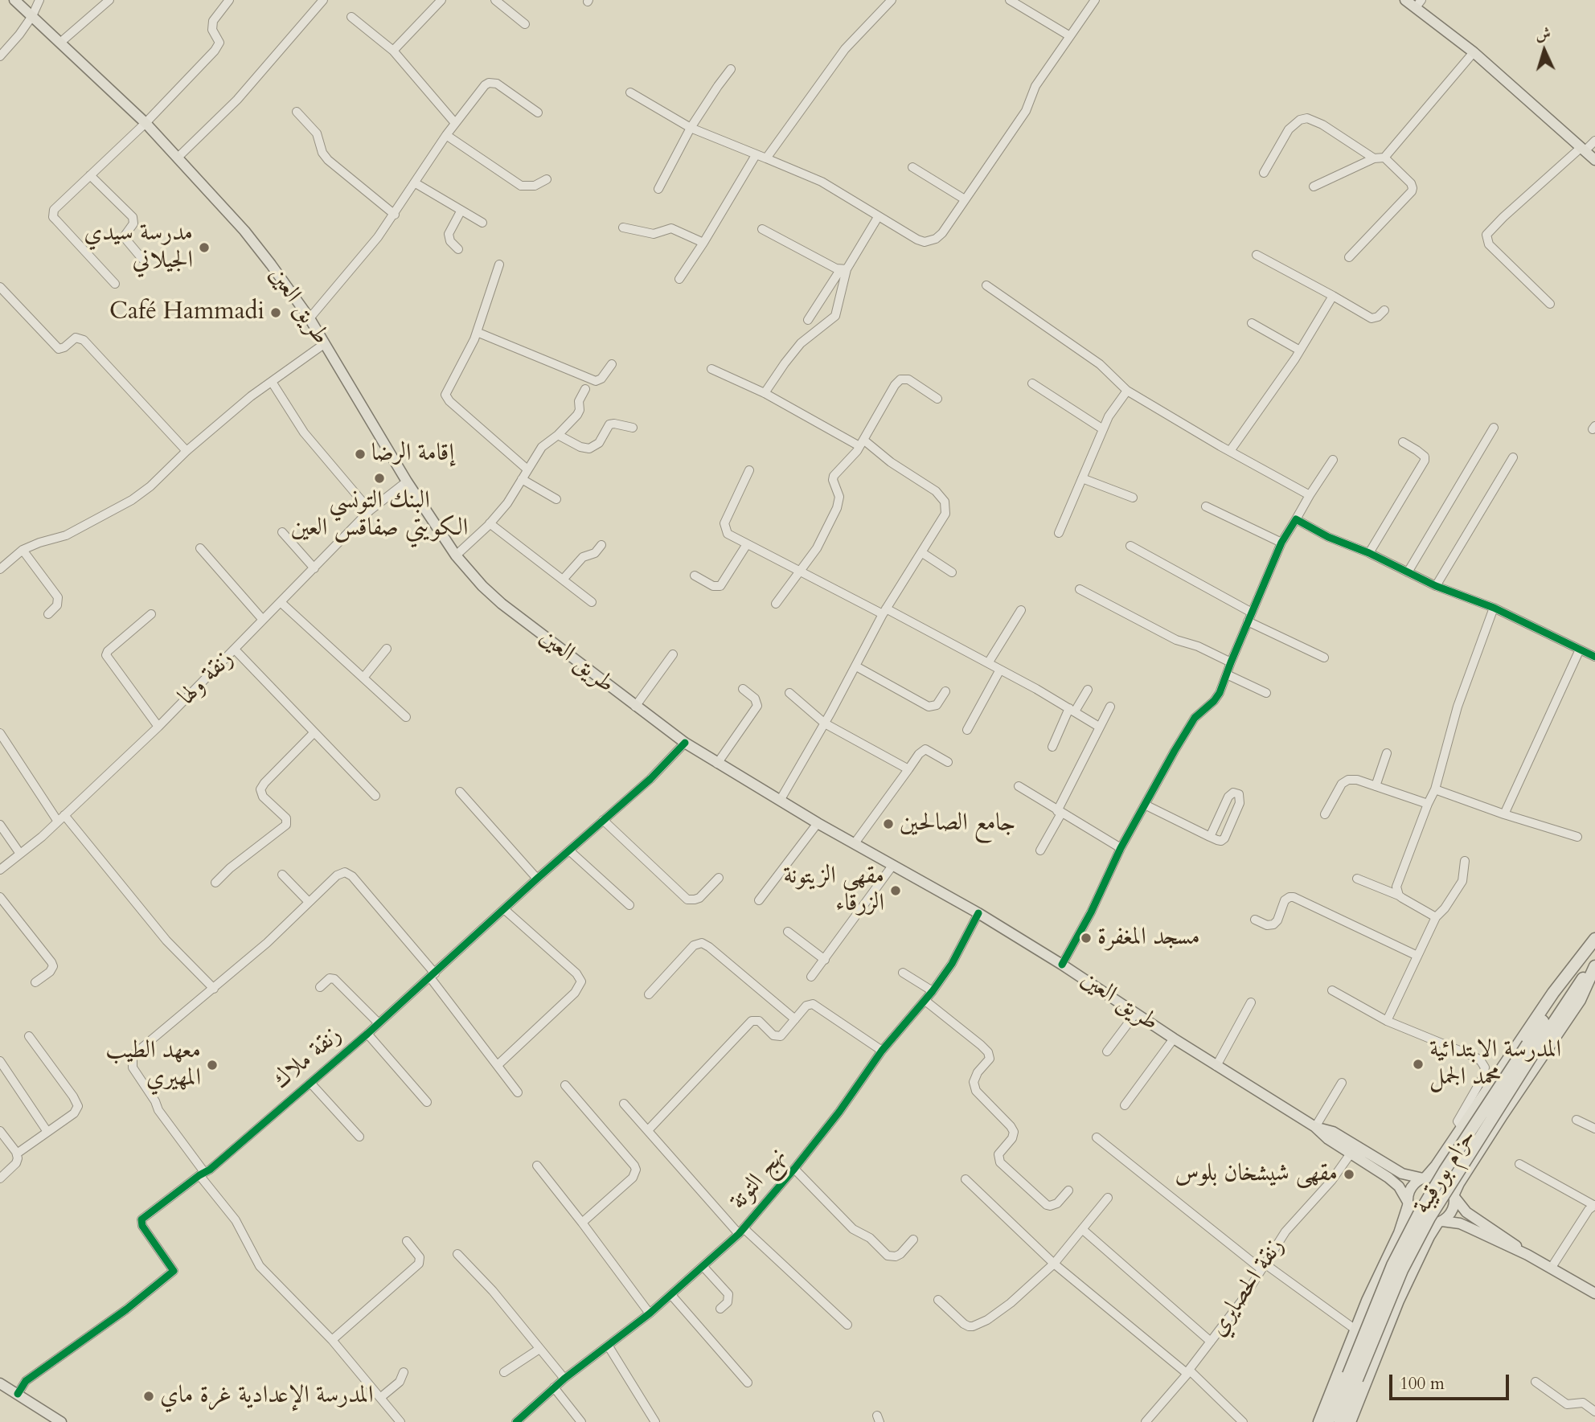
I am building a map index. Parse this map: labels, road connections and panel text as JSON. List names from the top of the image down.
{
  "streets": {
    "highway": ["حزام بورقيبة"],
    "main road": ["طريق العين"],
    "street": [
      "زنقة ولها",
      "زنقة ملاك",
      "نهج التوتة",
      "زنقة الحصايري"
    ]
  },
  "crossings": [
    ["طريق العين", "زنقة ولها"],
    ["طريق العين", "زنقة ملاك"],
    ["طريق العين", "نهج التوتة"],
    ["طريق العين", "زنقة الحصايري"]
  ],
  "places": [
    "مدرسة سيدي الجيلاني",
    "Café Hammadi",
    "إقامة الرضا",
    "البنك التونسي الكويتي صفاقس العين",
    "جامع الصالحين",
    "مقهى الزيتونة الزرقاء",
    "مسجد المغفرة",
    "المدرسة الابتدائية محمد الجمل",
    "معهد الطيب المهيري",
    "مقهى شيشخان بلوس",
    "المدرسة الإعدادية غرة ماي"
  ],
  "scale_bar": "100 m",
  "north": "top"
}
